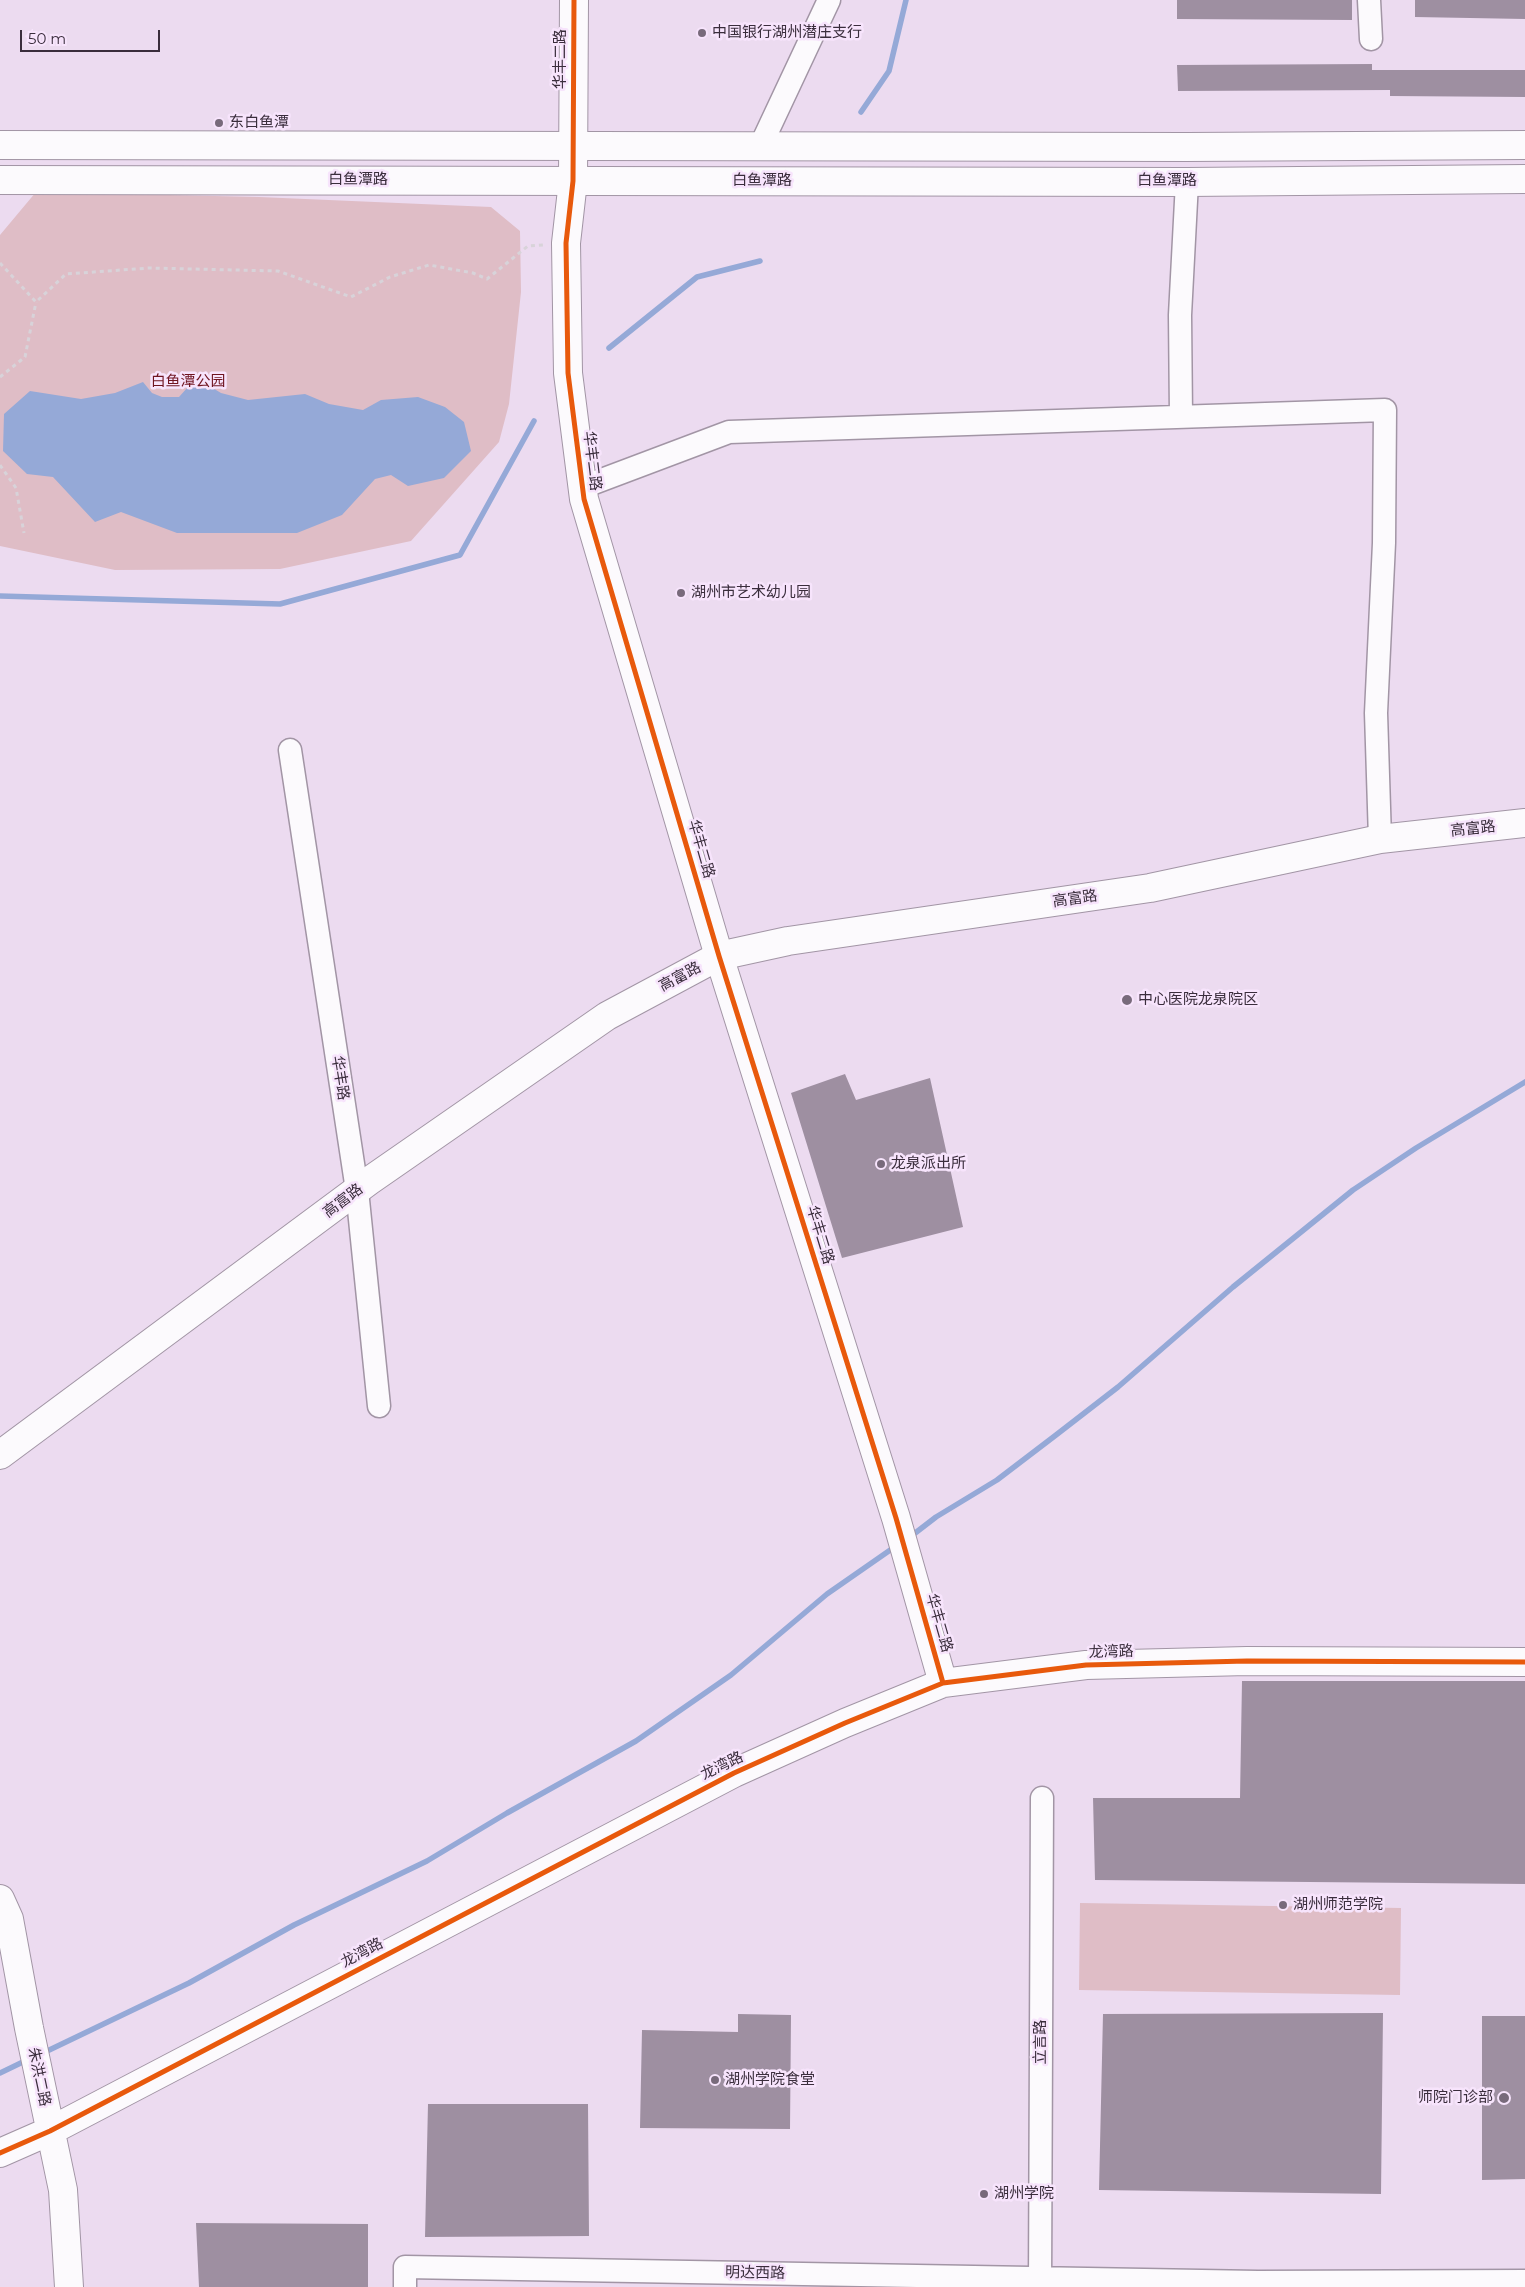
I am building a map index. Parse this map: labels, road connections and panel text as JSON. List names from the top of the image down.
{
  "streets": {
    "main road": [
      "华丰二路",
      "白鱼潭路",
      "高富路",
      "龙湾路",
      "朱洪二路"
    ],
    "street": ["华丰路", "立言路", "明达西路"]
  },
  "crossings": [
    ["华丰二路", "白鱼潭路"],
    ["华丰二路", "高富路"],
    ["华丰二路", "龙湾路"],
    ["高富路", "华丰路"],
    ["龙湾路", "朱洪二路"],
    ["立言路", "明达西路"]
  ],
  "parks": ["白鱼潭公园"],
  "places": [
    "中国银行湖州潜庄支行",
    "东白鱼潭",
    "湖州市艺术幼儿园",
    "中心医院龙泉院区",
    "龙泉派出所",
    "湖州师范学院",
    "湖州学院食堂",
    "师院门诊部",
    "湖州学院"
  ],
  "scale_bar": "50 m"
}
